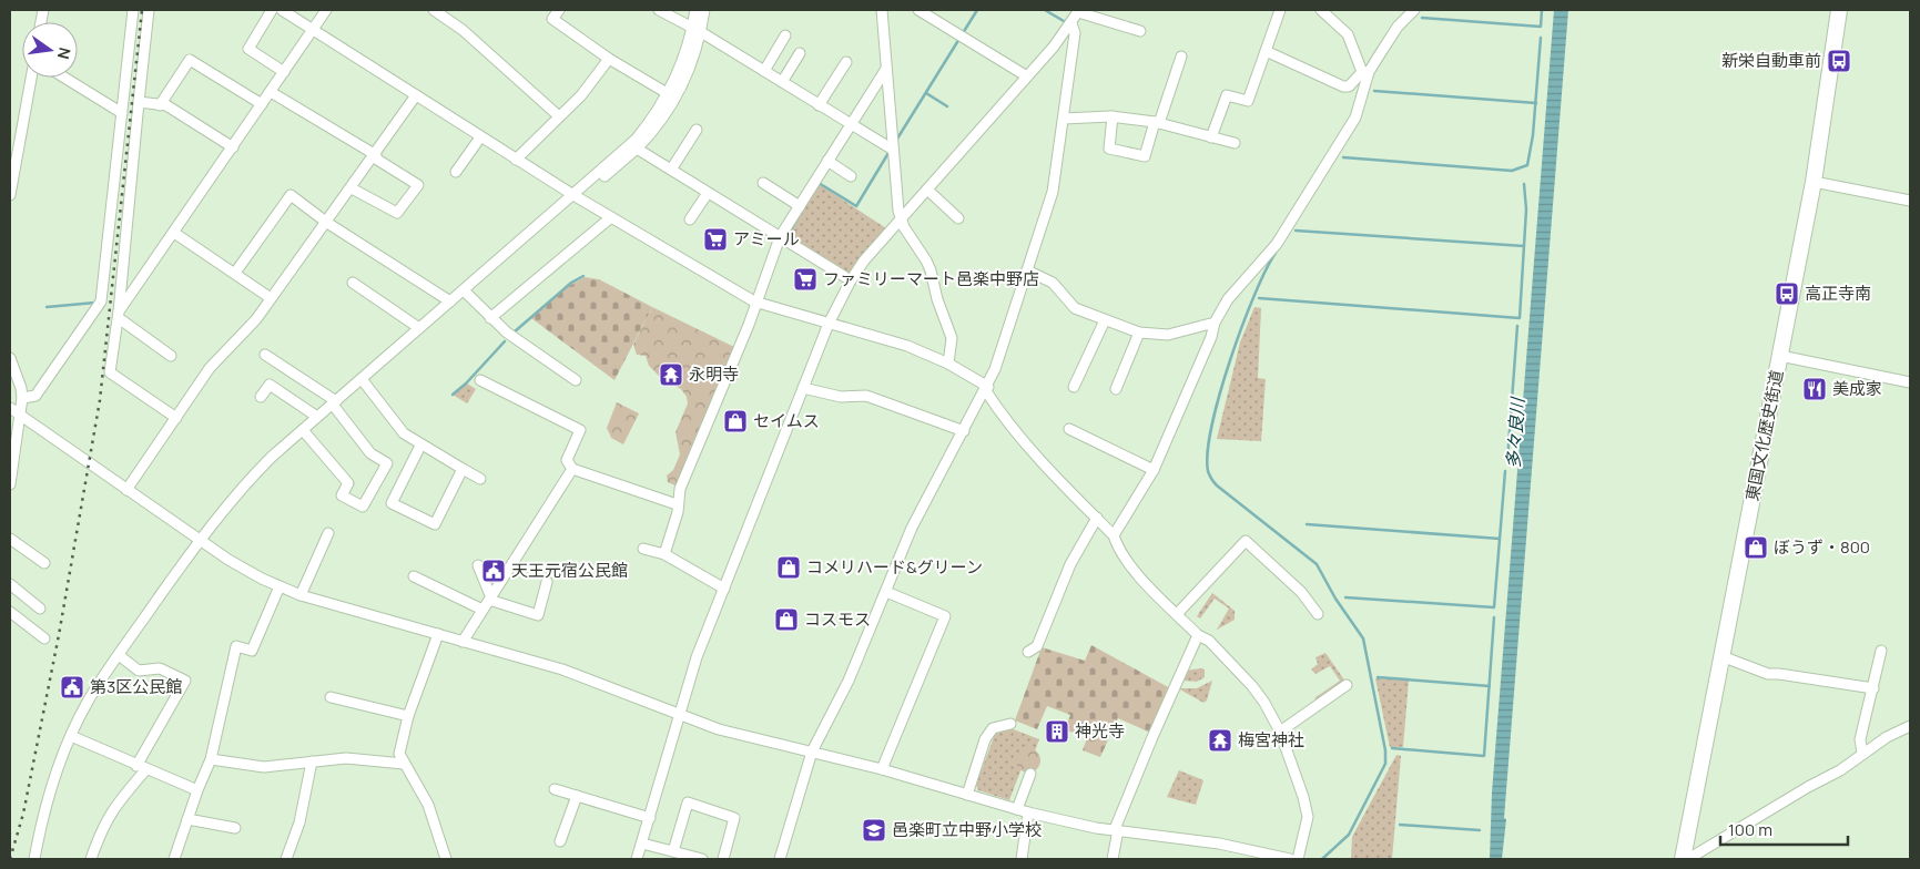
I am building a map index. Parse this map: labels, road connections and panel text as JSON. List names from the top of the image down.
{
  "streets": {
    "highway": ["東国文化歴史街道"]
  },
  "water": ["多々良川"],
  "places": {
    "bus stop": ["新栄自動車前", "高正寺南"],
    "supermarket": ["アミール", "ファミリーマート邑楽中野店"],
    "temple": ["永明寺", "梅宮神社"],
    "restaurant": ["美成家"],
    "shop": [
      "セイムス",
      "ぼうず・800",
      "コメリハード&グリーン",
      "コスモス"
    ],
    "public building": ["天王元宿公民館", "第3区公民館"],
    "building": ["神光寺"],
    "school or university": ["邑楽町立中野小学校"]
  },
  "scale_bar": "100 m",
  "north": "right"
}
